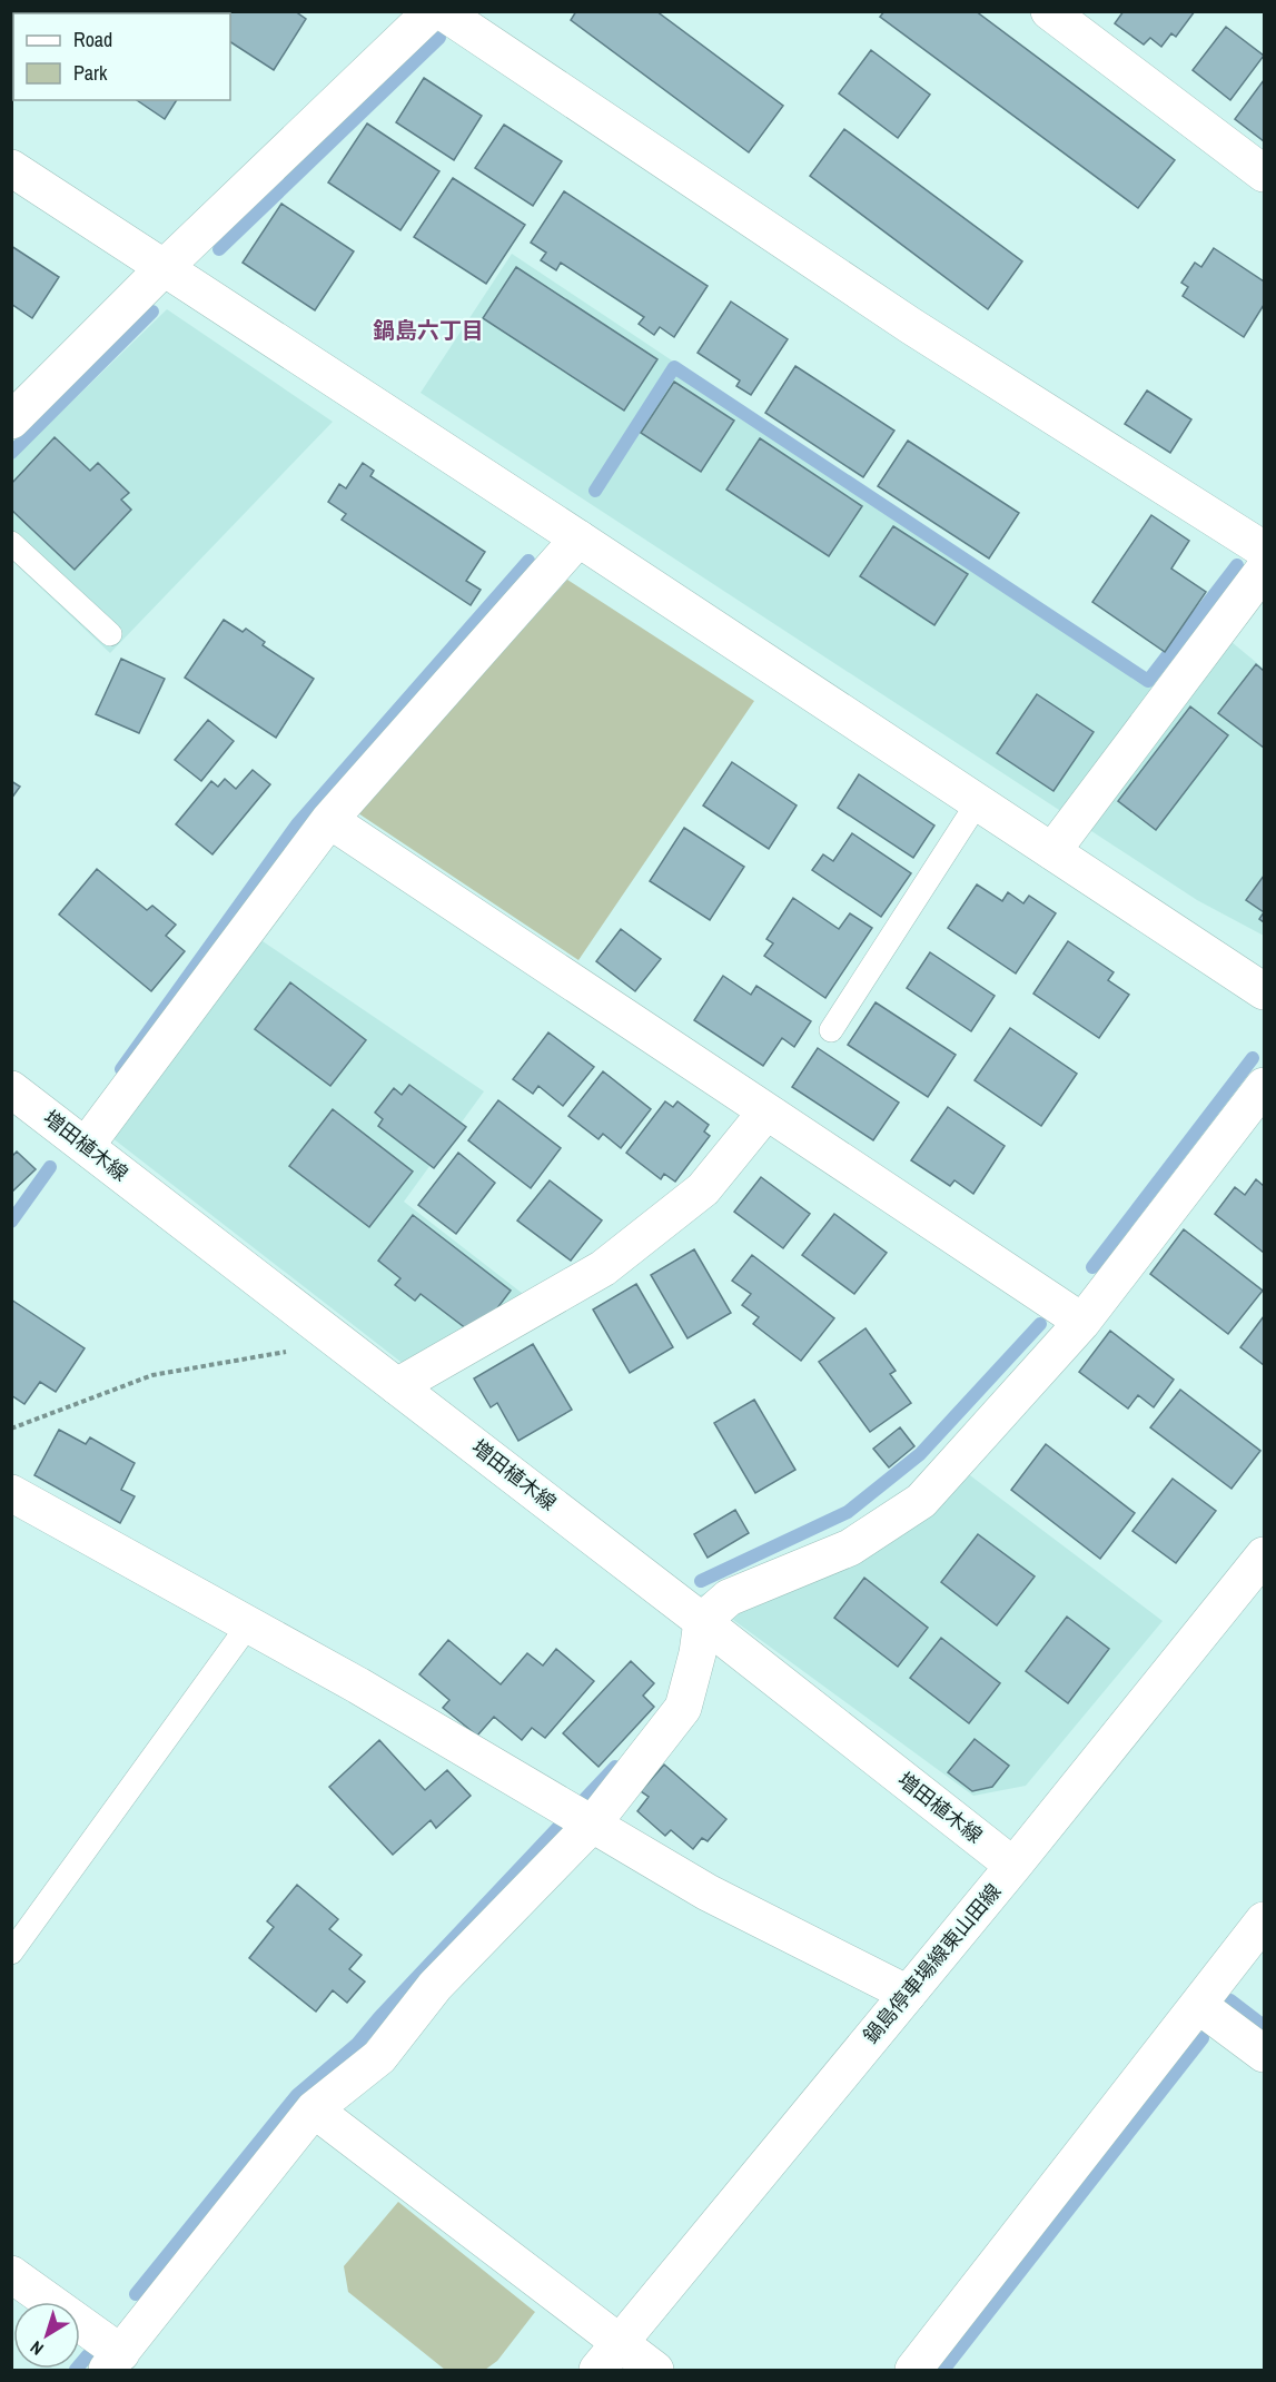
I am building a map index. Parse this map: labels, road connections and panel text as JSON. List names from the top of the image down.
{
  "streets": {
    "street": ["増田植木線", "鍋島停車場線東山田線"]
  },
  "crossings": [
    ["増田植木線", "鍋島停車場線東山田線"]
  ],
  "districts": ["鍋島六丁目"],
  "legend": ["Road", "Park"],
  "north": "bottom left"
}
